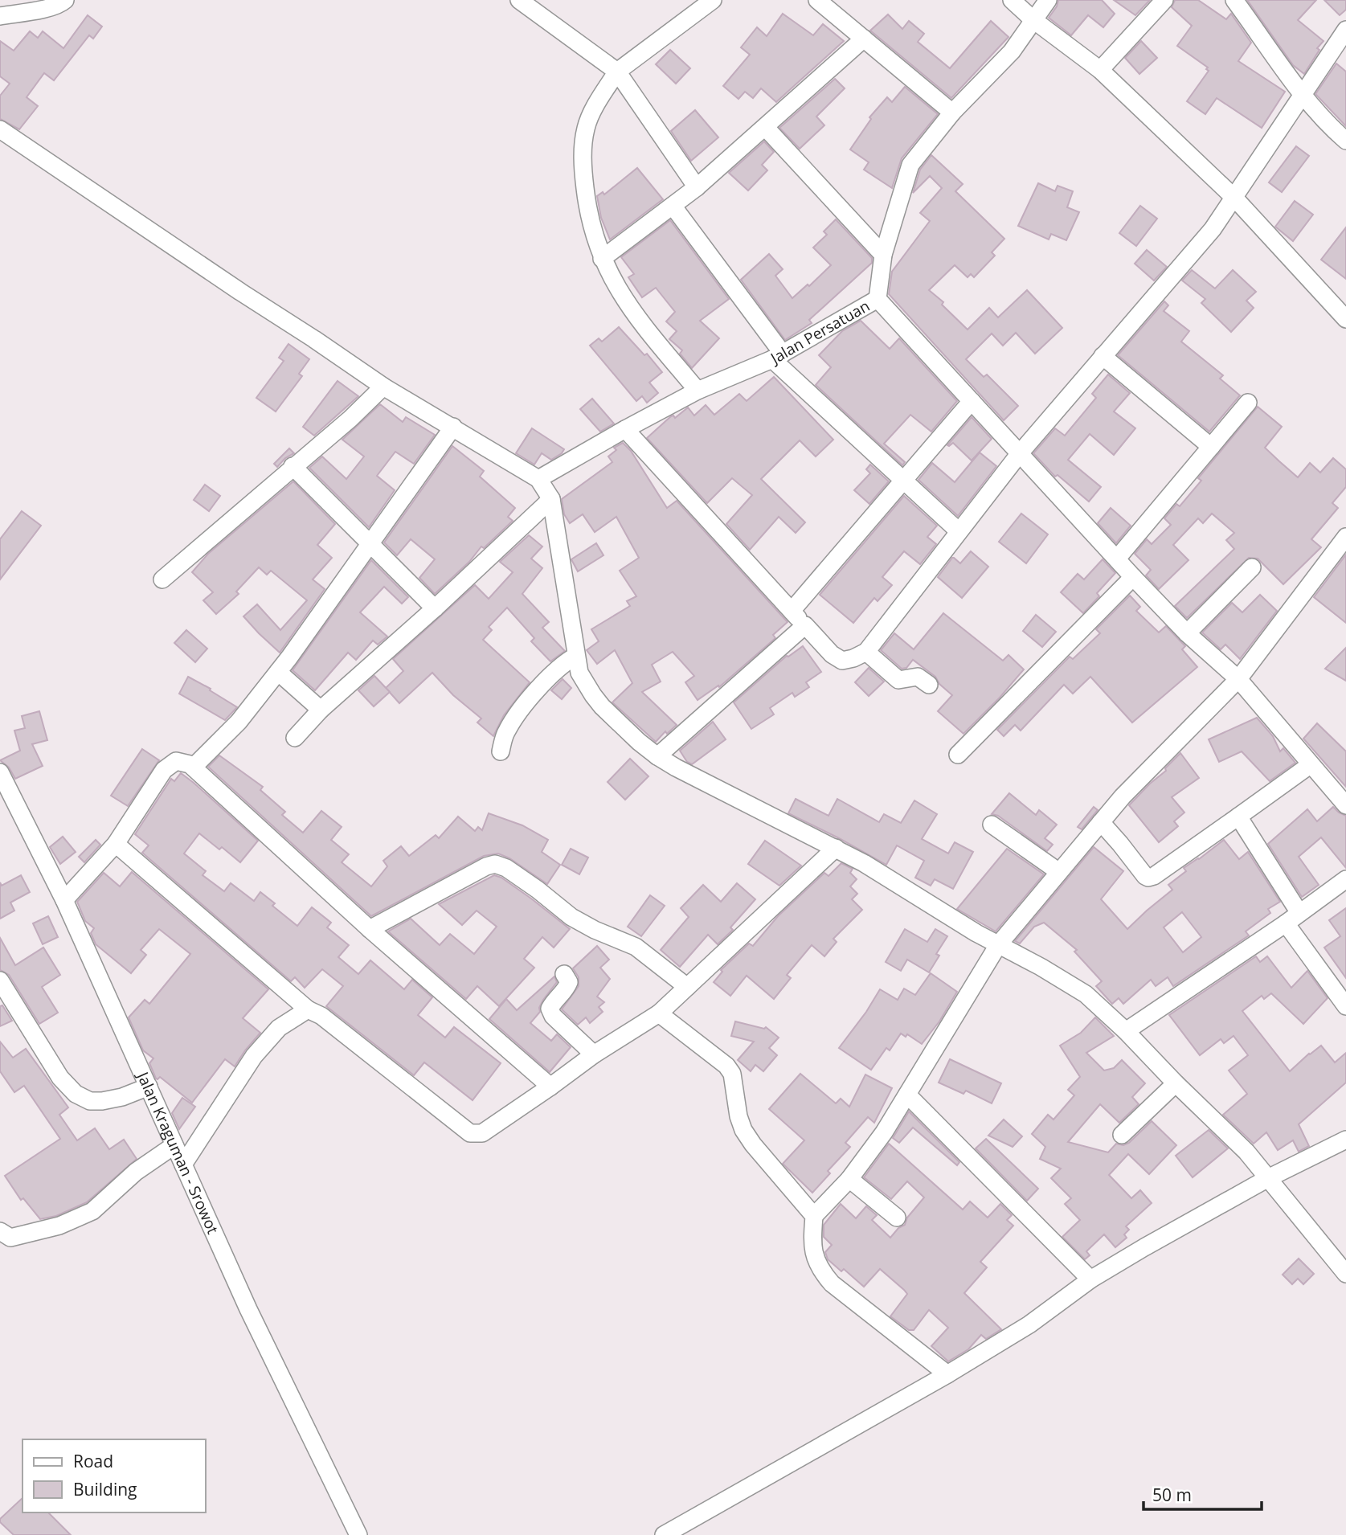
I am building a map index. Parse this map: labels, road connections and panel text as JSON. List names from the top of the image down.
{
  "streets": {
    "street": ["Jalan Persatuan", "Jalan Kraguman - Srowot"]
  },
  "legend": ["Road", "Building"],
  "scale_bar": "50 m"
}
